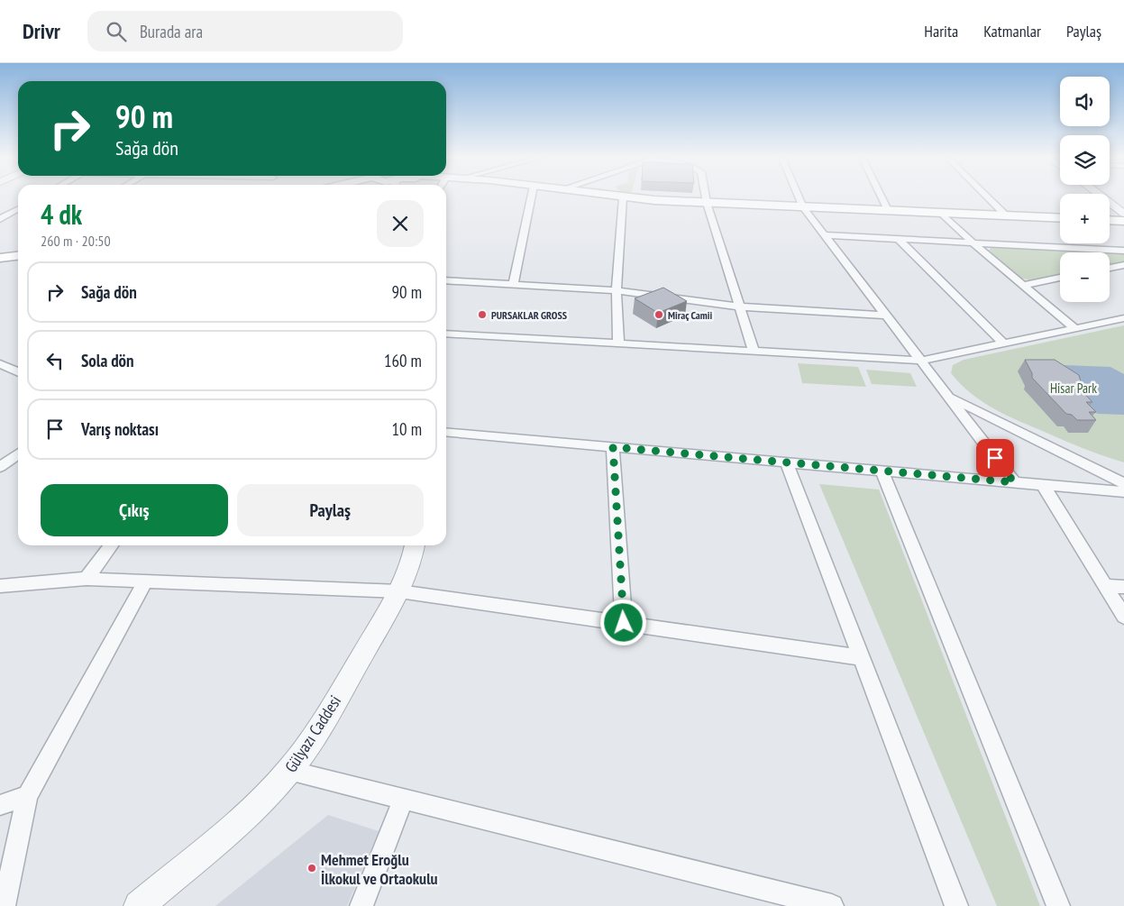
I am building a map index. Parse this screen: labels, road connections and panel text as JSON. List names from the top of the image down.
{
  "streets": {
    "street": ["Gülyazı Caddesi"]
  },
  "parks": ["Hisar Park"],
  "places": ["PURSAKLAR GROSS", "Miraç Camii", "Mehmet Eroğlu İlkokul ve Ortaokulu"],
  "page": {
    "header": "Drivr",
    "search": "Burada ara",
    "nav": ["Harita", "Katmanlar", "Paylaş"],
    "map_buttons": ["+", "−"],
    "turn": ["90 m", "Sağa dön"],
    "heading": ["4 dk", "260 m · 20:50"],
    "list": [
      {
        "name": "Sağa dön",
        "value": "90 m"
      },
      {
        "name": "Sola dön",
        "value": "160 m"
      },
      {
        "name": "Varış noktası",
        "value": "10 m"
      }
    ],
    "buttons": ["Çıkış", "Paylaş"]
  }
}
